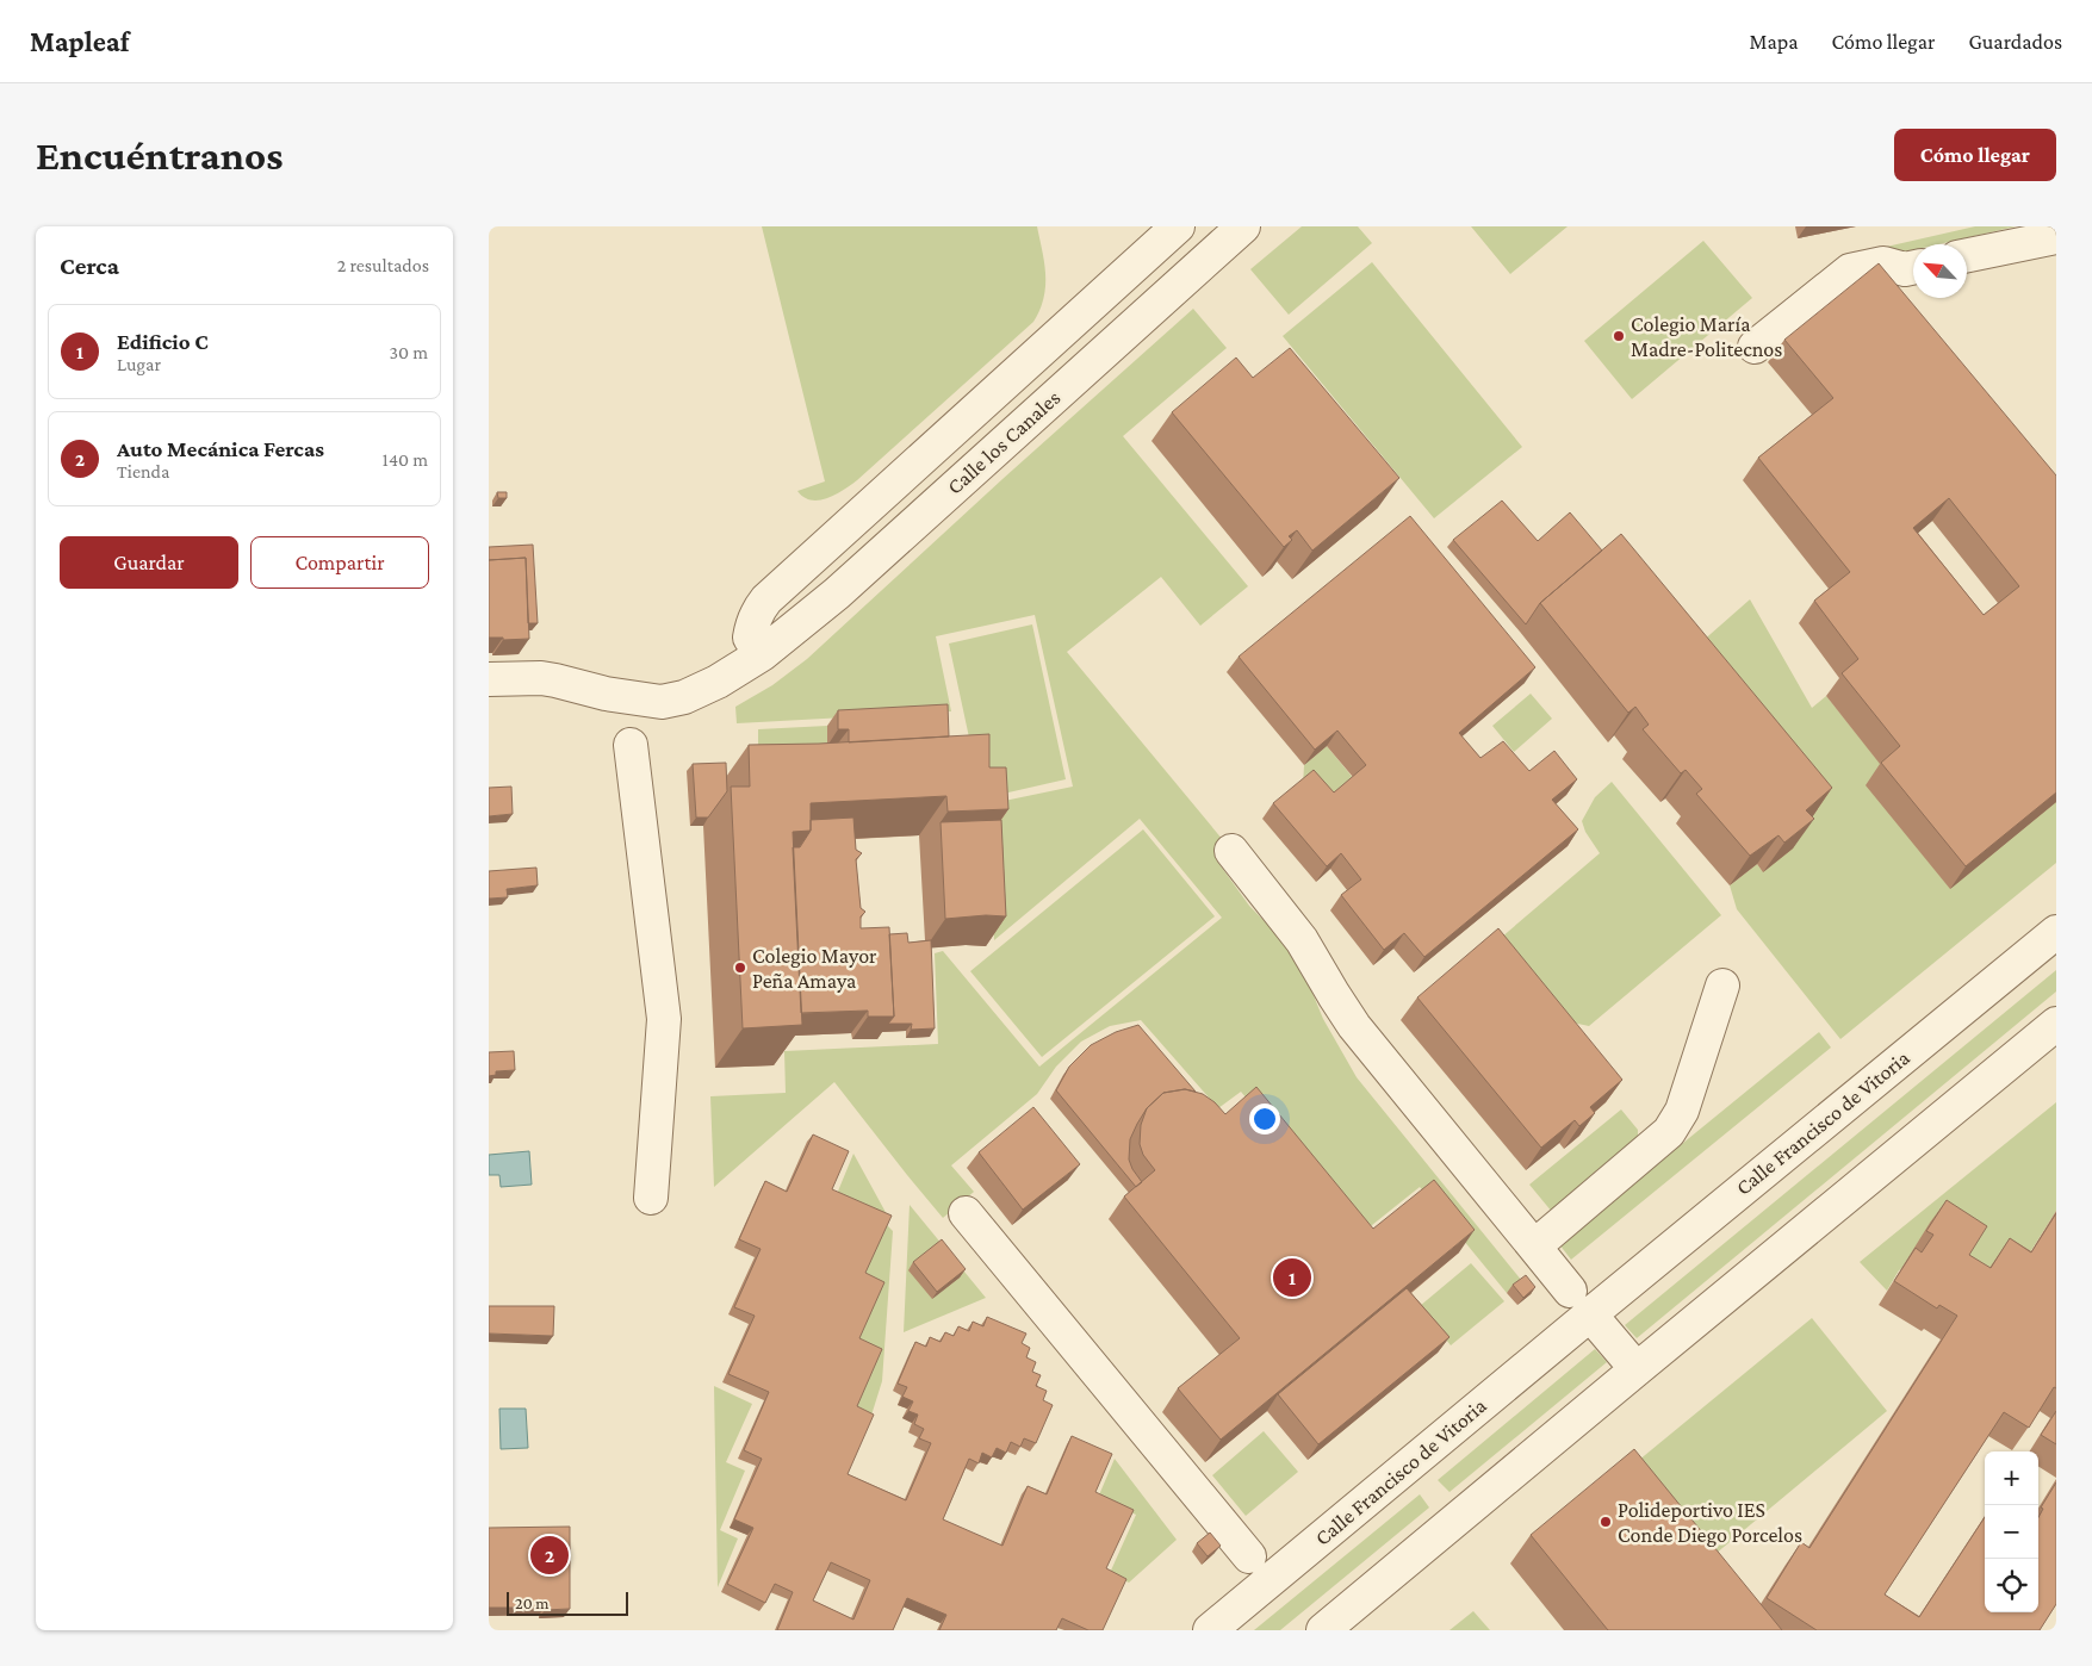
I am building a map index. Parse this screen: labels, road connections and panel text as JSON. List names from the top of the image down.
{
  "streets": {
    "street": ["Calle los Canales", "Calle Francisco de Vitoria"]
  },
  "places": ["Colegio María Madre-Politecnos", "Colegio Mayor Peña Amaya", "Polideportivo IES Conde Diego Porcelos"],
  "scale_bar": "20 m",
  "north": "top left",
  "page": {
    "header": "Mapleaf",
    "nav": ["Mapa", "Cómo llegar", "Guardados"],
    "buttons": [
      "Cómo llegar",
      ["Guardar", "Compartir"]
    ],
    "title": "Encuéntranos",
    "heading": ["Cerca", "2 resultados"],
    "list": [
      {
        "mark": "1",
        "name": "Edificio C",
        "note": "Lugar",
        "value": "30 m"
      },
      {
        "mark": "2",
        "name": "Auto Mecánica Fercas",
        "note": "Tienda",
        "value": "140 m"
      }
    ],
    "pins": ["1", "2"],
    "map_buttons": ["+", "−"],
    "scale": "20 m"
  }
}
